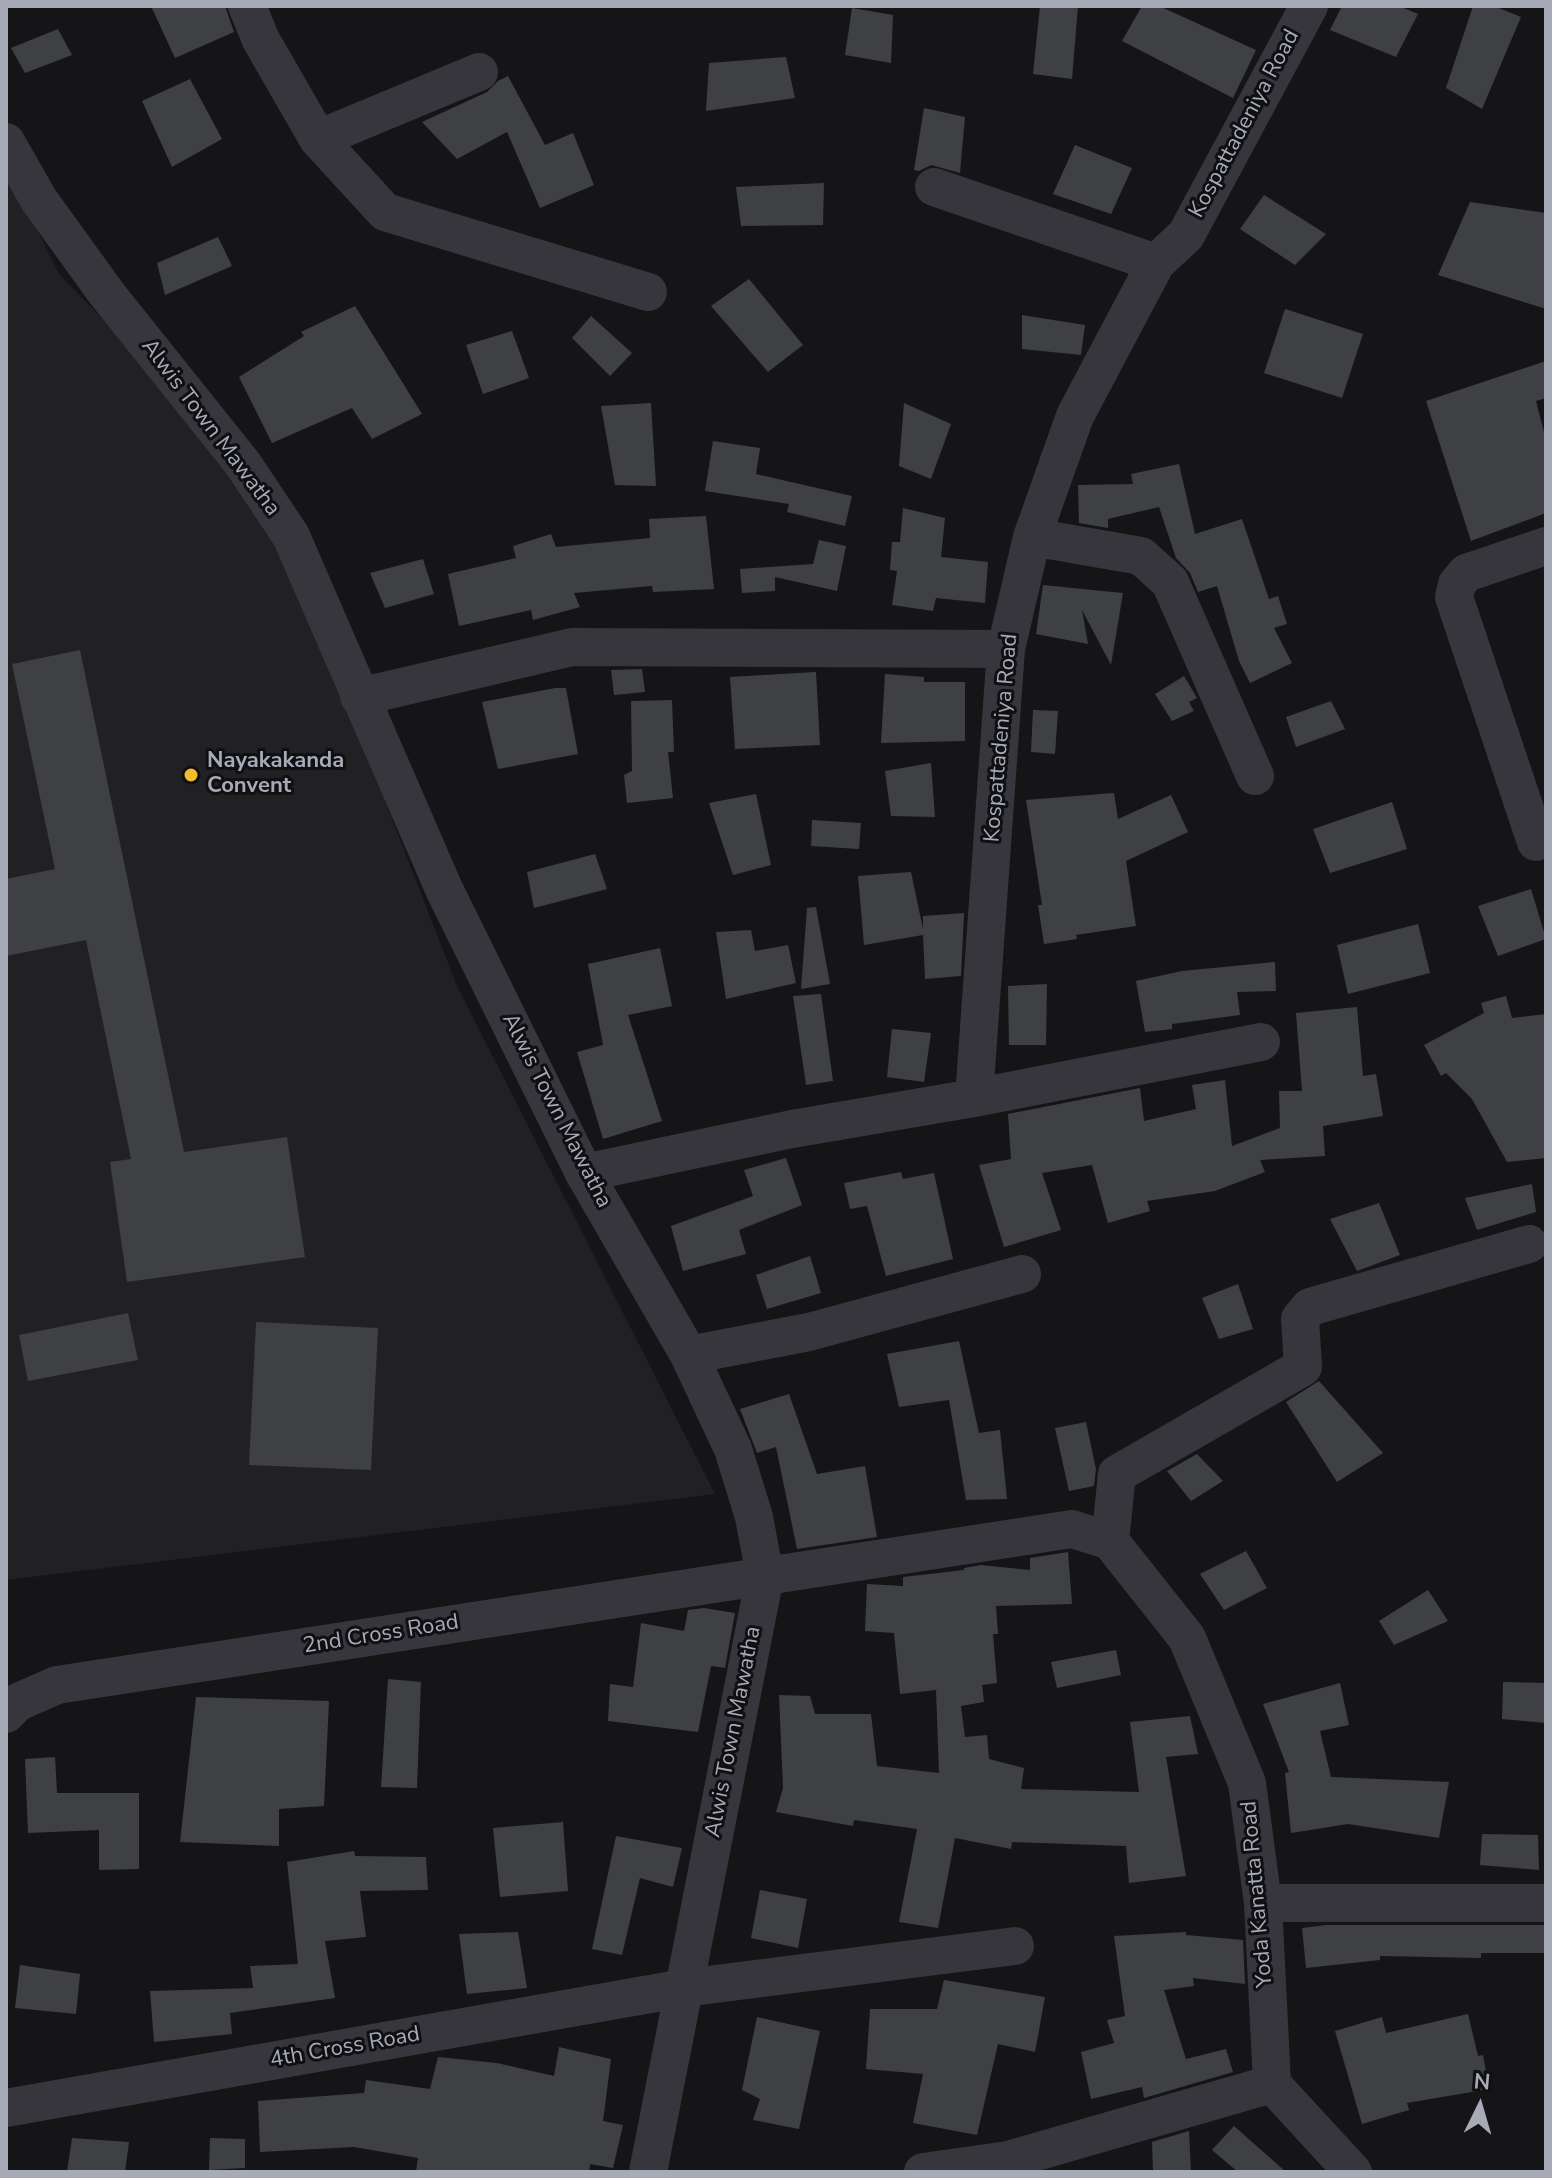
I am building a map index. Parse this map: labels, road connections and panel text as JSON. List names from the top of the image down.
{
  "streets": {
    "street": [
      "Kospattadeniya Road",
      "Alwis Town Mawatha",
      "2nd Cross Road",
      "Yoda Kanatta Road",
      "4th Cross Road"
    ]
  },
  "crossings": [
    ["Alwis Town Mawatha", "2nd Cross Road"],
    ["Alwis Town Mawatha", "4th Cross Road"]
  ],
  "places": ["Nayakakanda Convent"],
  "north": "top"
}
